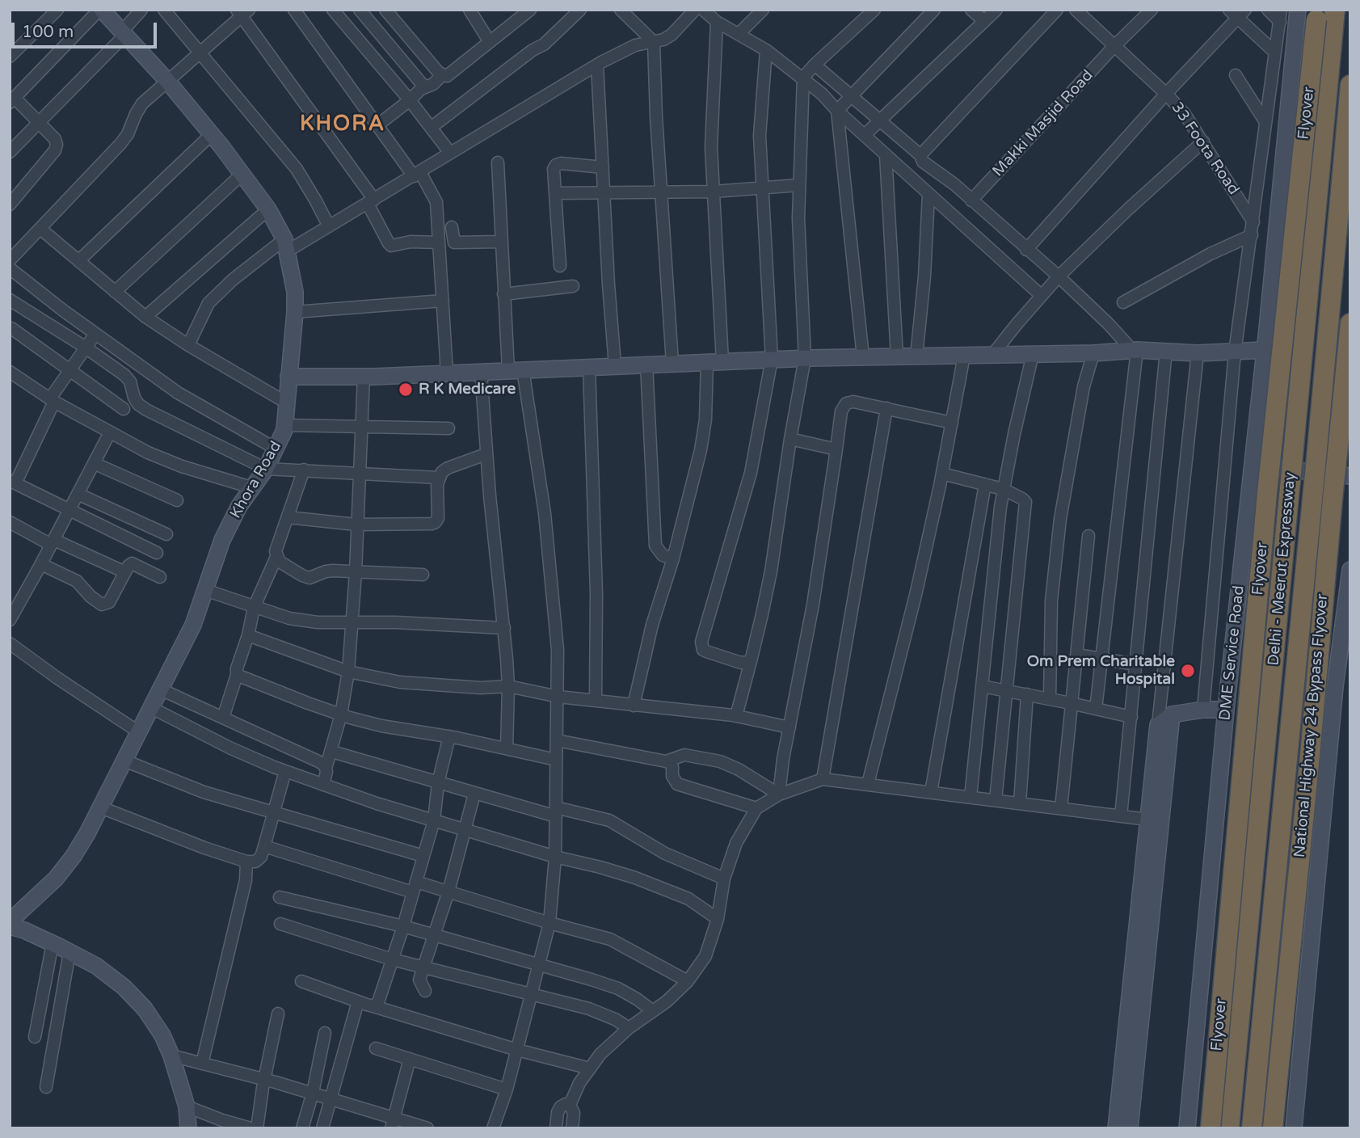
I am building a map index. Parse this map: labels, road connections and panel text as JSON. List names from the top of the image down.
{
  "streets": {
    "highway": ["Flyover", "Delhi - Meerut Expressway", "National Highway 24 Bypass Flyover"],
    "street": [
      "Makki Masjid Road",
      "33 Foota Road",
      "Khora Road",
      "DME Service Road"
    ]
  },
  "crossings": [
    ["Makki Masjid Road", "33 Foota Road"]
  ],
  "districts": ["KHORA"],
  "places": ["R K Medicare", "Om Prem Charitable Hospital"],
  "scale_bar": "100 m"
}
